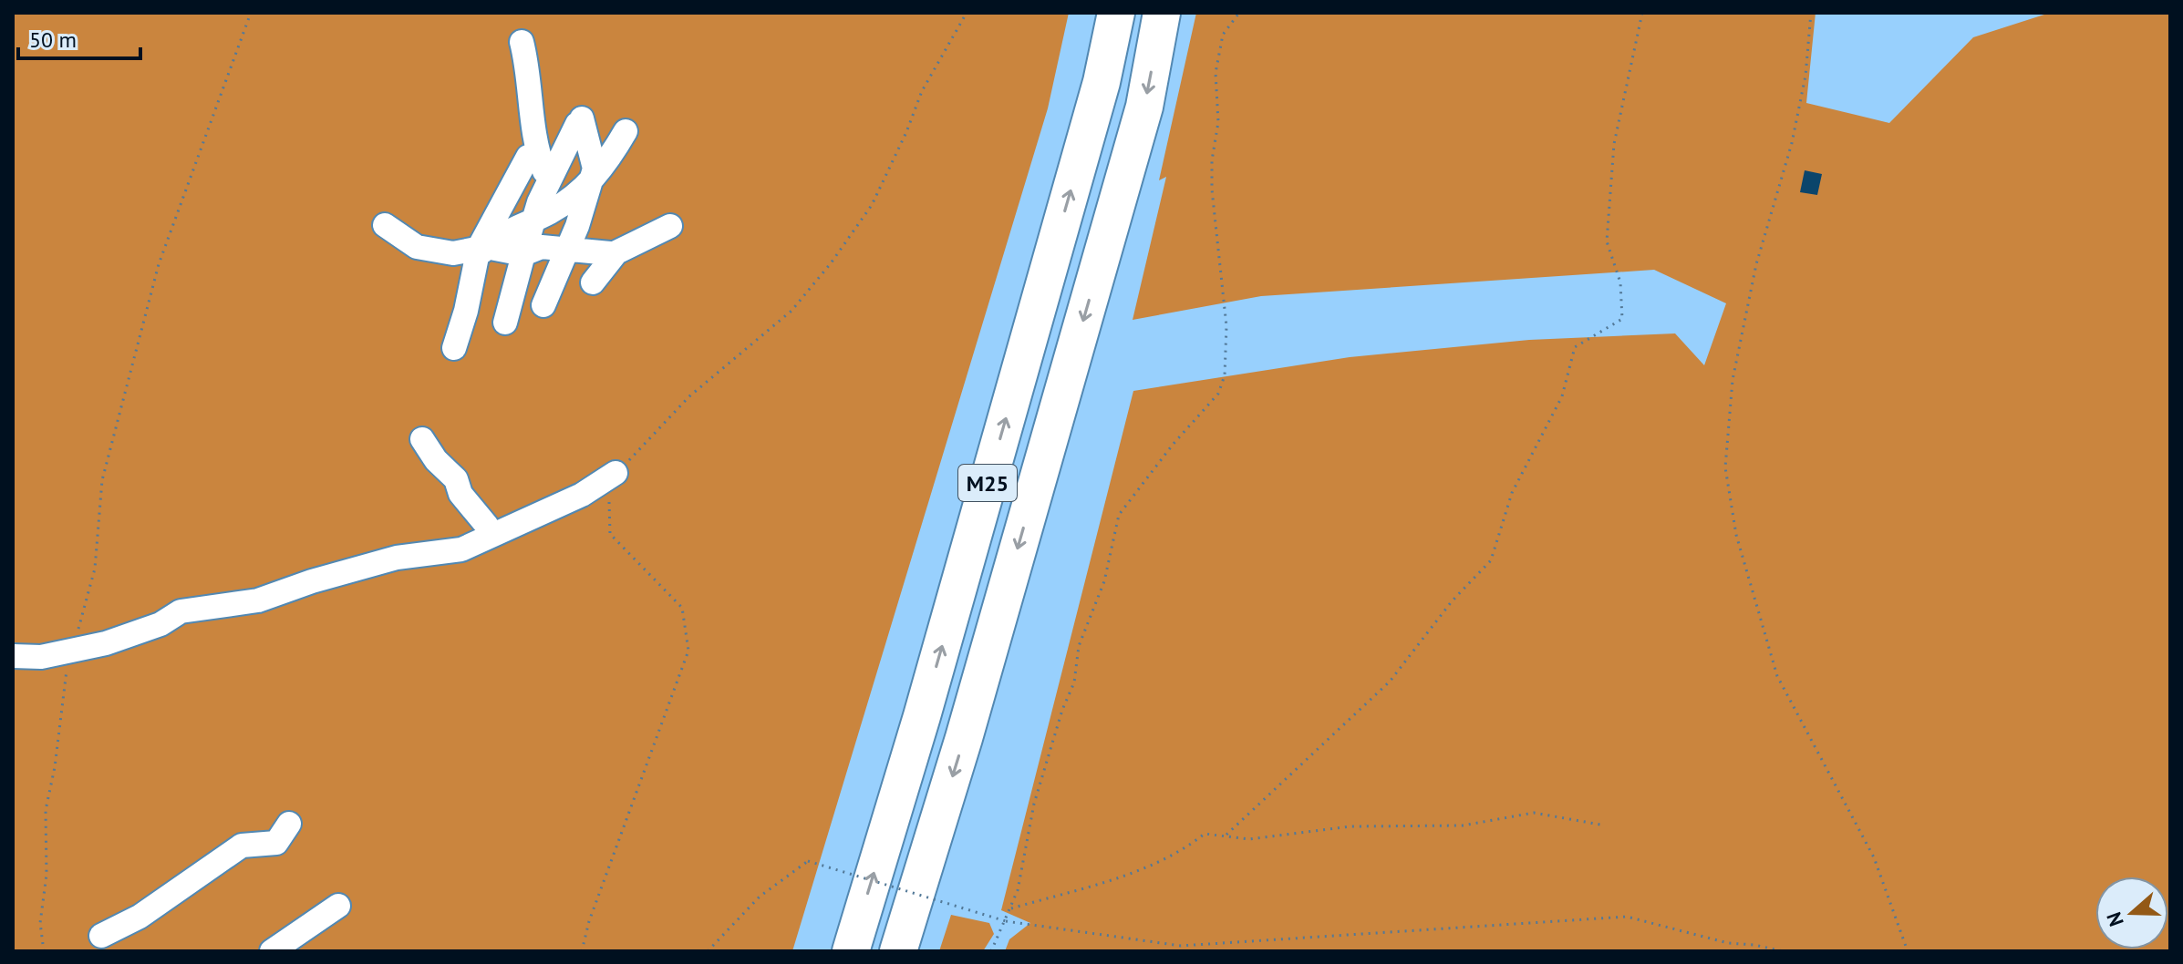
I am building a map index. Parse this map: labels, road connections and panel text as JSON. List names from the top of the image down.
{
  "streets": {
    "highway": ["M25"]
  },
  "scale_bar": "50 m",
  "north": "left"
}
